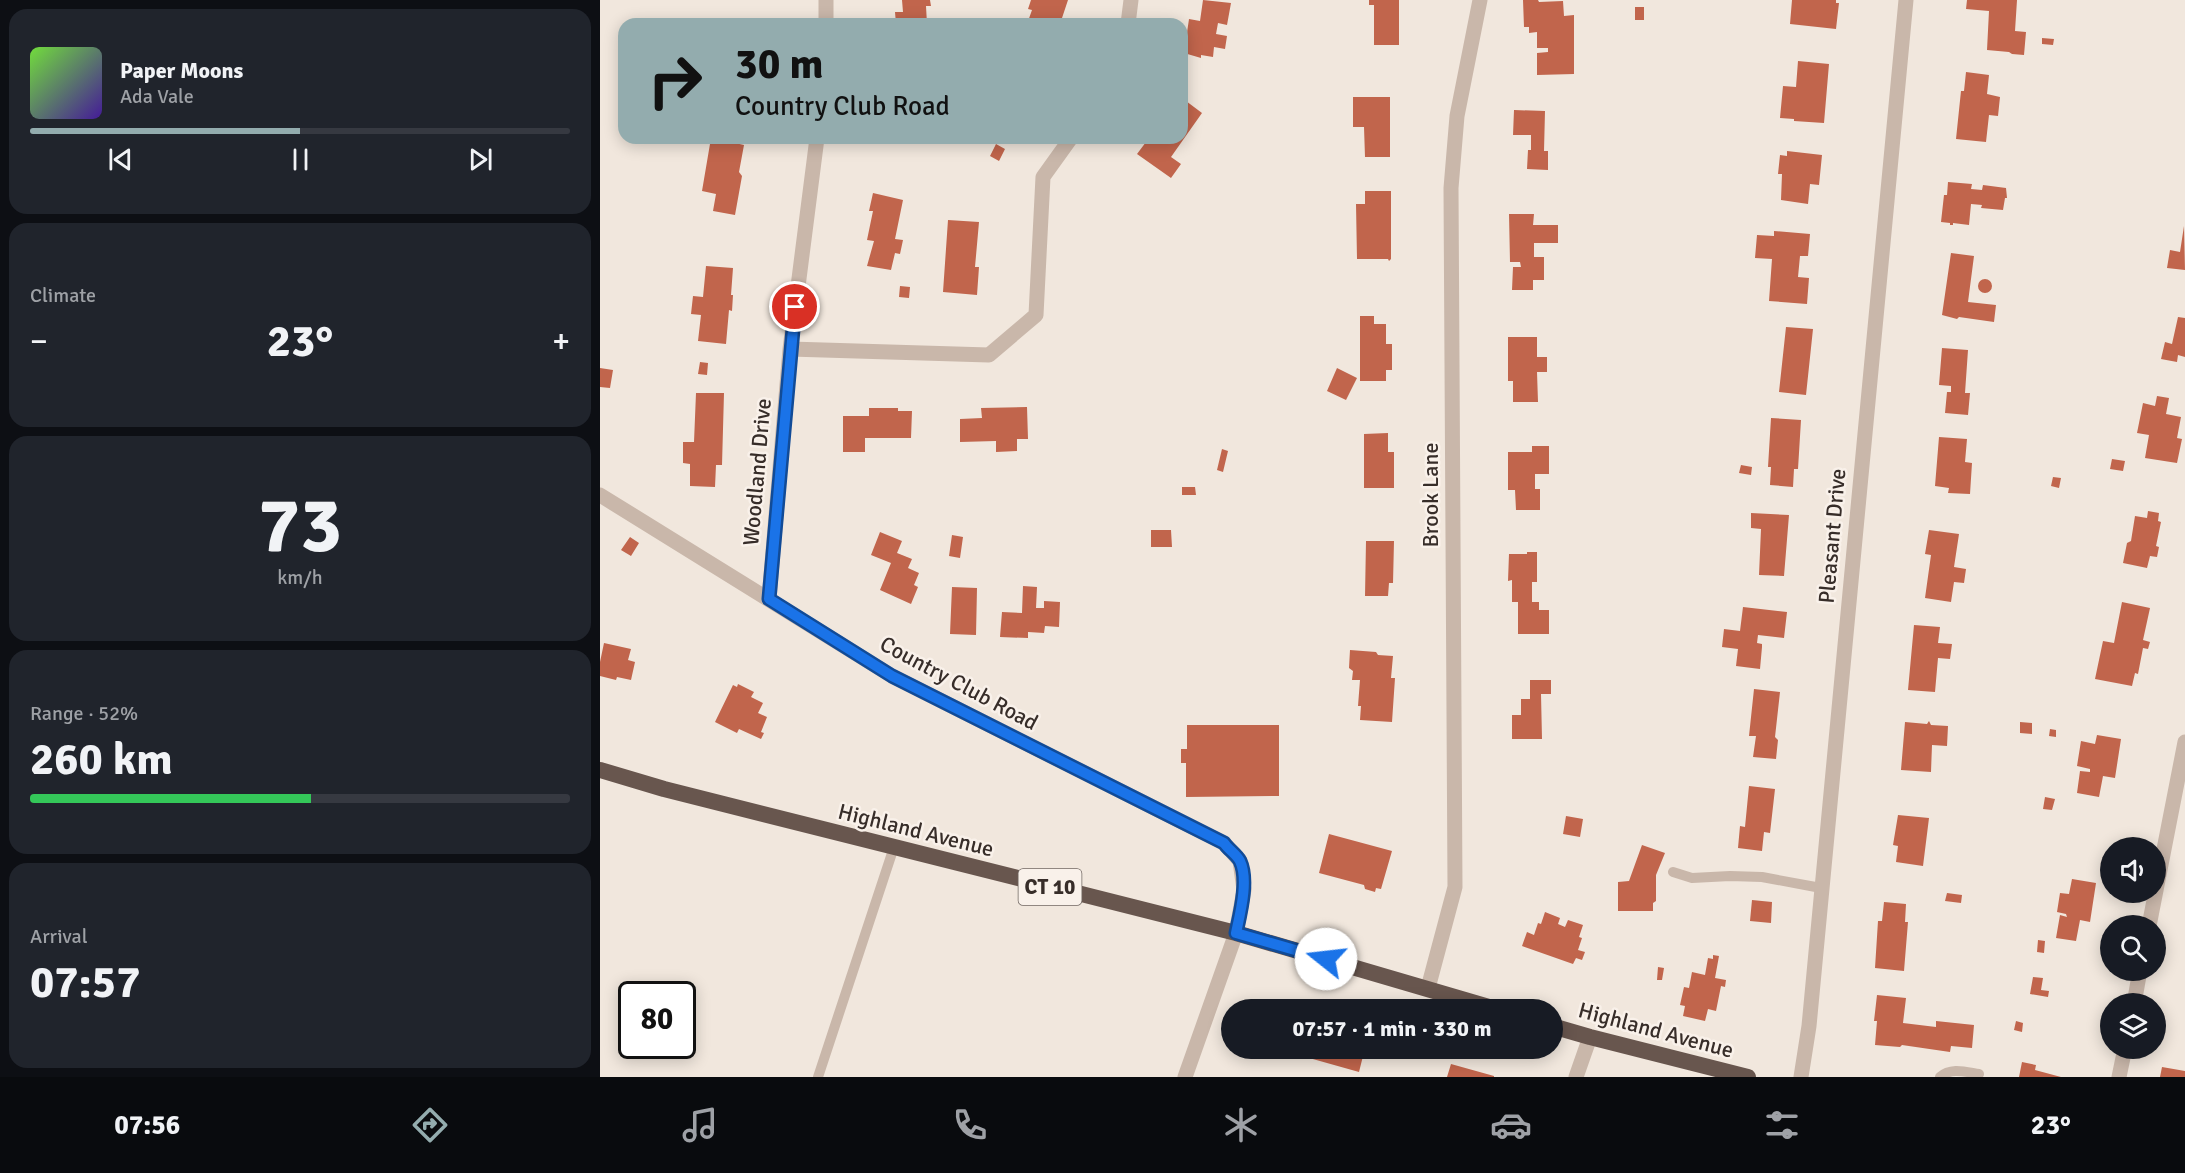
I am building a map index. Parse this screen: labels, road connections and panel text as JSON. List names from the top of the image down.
{
  "streets": {
    "highway": ["Highland Avenue", "CT 10"],
    "street": [
      "Woodland Drive",
      "Brook Lane",
      "Pleasant Drive",
      "Country Club Road"
    ]
  },
  "crossings": [
    ["Woodland Drive", "Country Club Road"],
    ["Brook Lane", "Highland Avenue"],
    ["Country Club Road", "Highland Avenue"]
  ],
  "page": {
    "turn": ["30 m", "Country Club Road"],
    "song": ["Paper Moons", "Ada Vale"],
    "tile": [
      "Climate",
      ["73", "km/h"],
      ["Range · 52%", "260 km"],
      ["Arrival", "07:57"]
    ],
    "heat": ["−", "23°", "+"],
    "limit": "80",
    "trip": "07:57 · 1 min · 330 m",
    "tabs": ["07:56", "23°"]
  }
}
